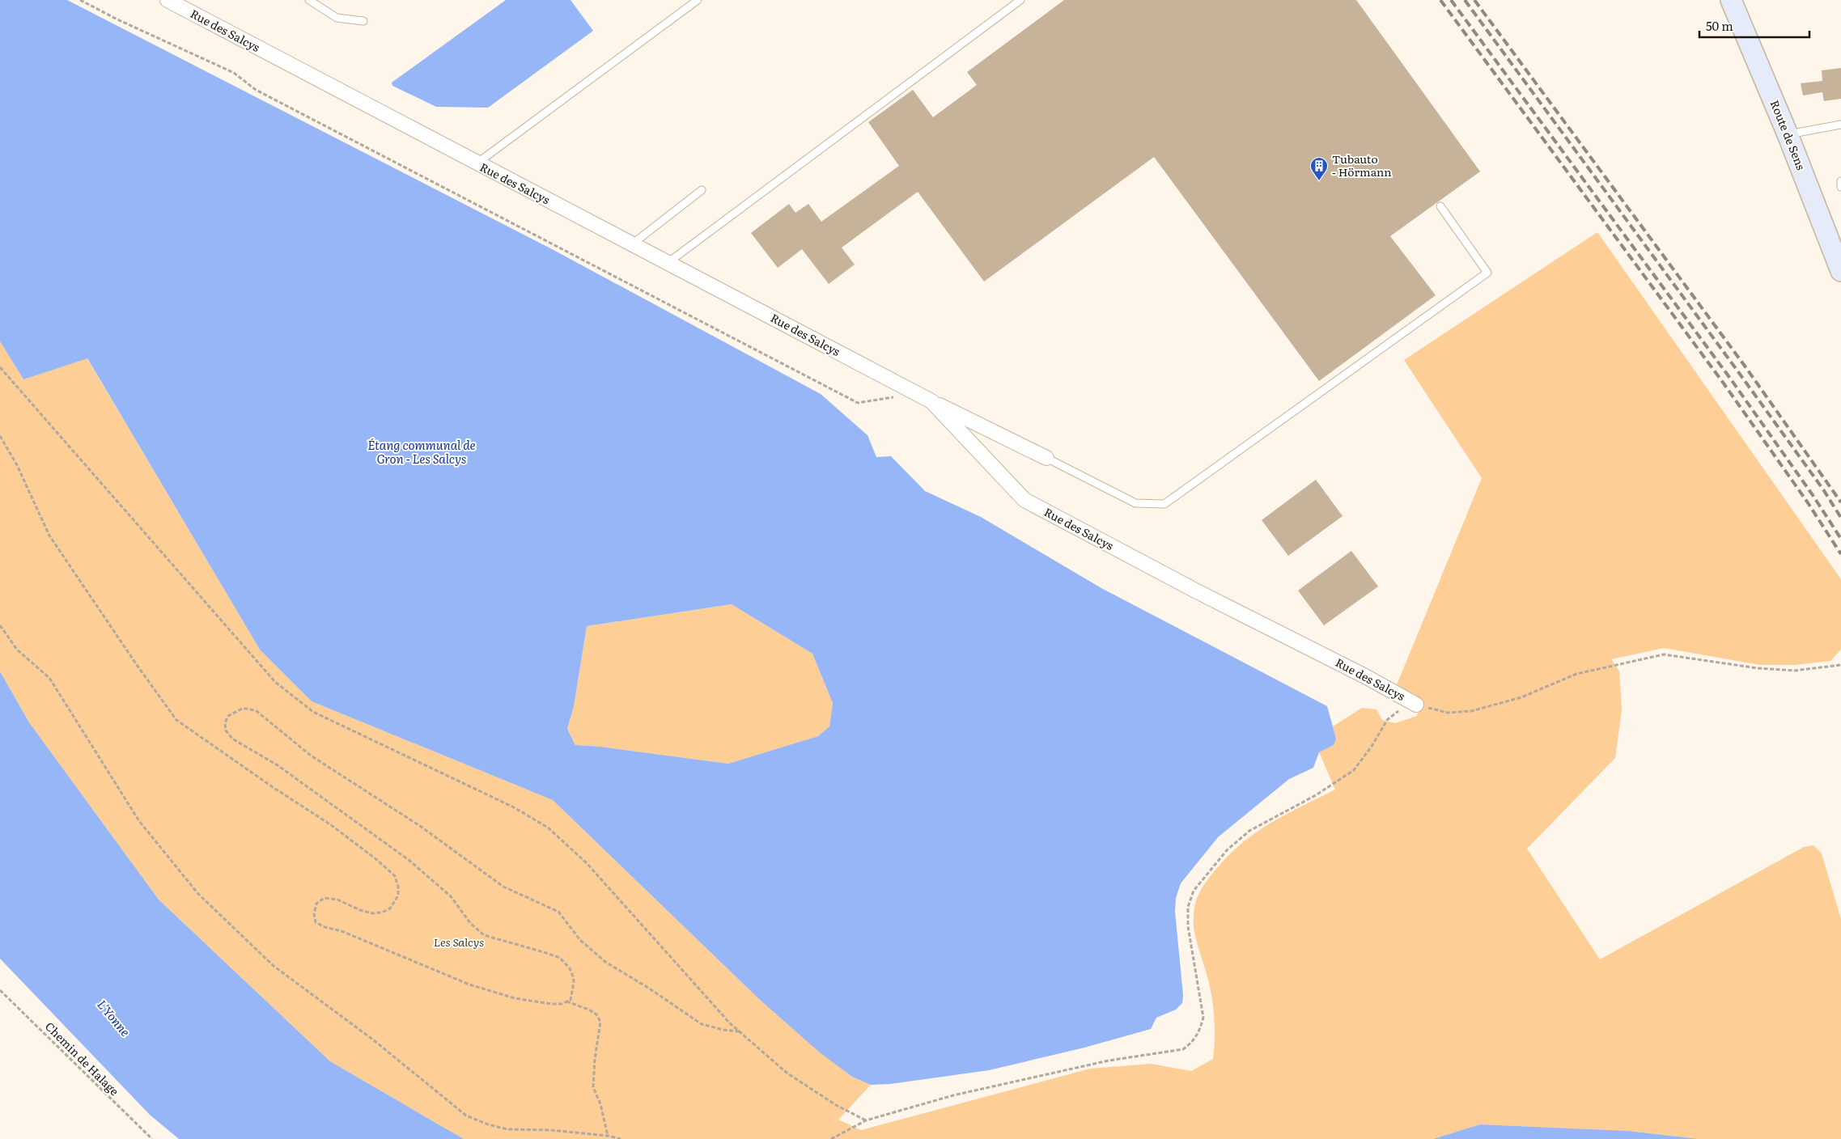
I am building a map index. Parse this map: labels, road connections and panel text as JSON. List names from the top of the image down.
{
  "streets": {
    "main road": ["Route de Sens"],
    "street": ["Rue des Salcys"],
    "path": ["Chemin de Halage"]
  },
  "water": ["Étang communal de Gron - Les Salcys", "L'Yonne"],
  "parks": ["Les Salcys"],
  "places": {
    "building": ["Tubauto - Hörmann"]
  },
  "scale_bar": "50 m"
}
